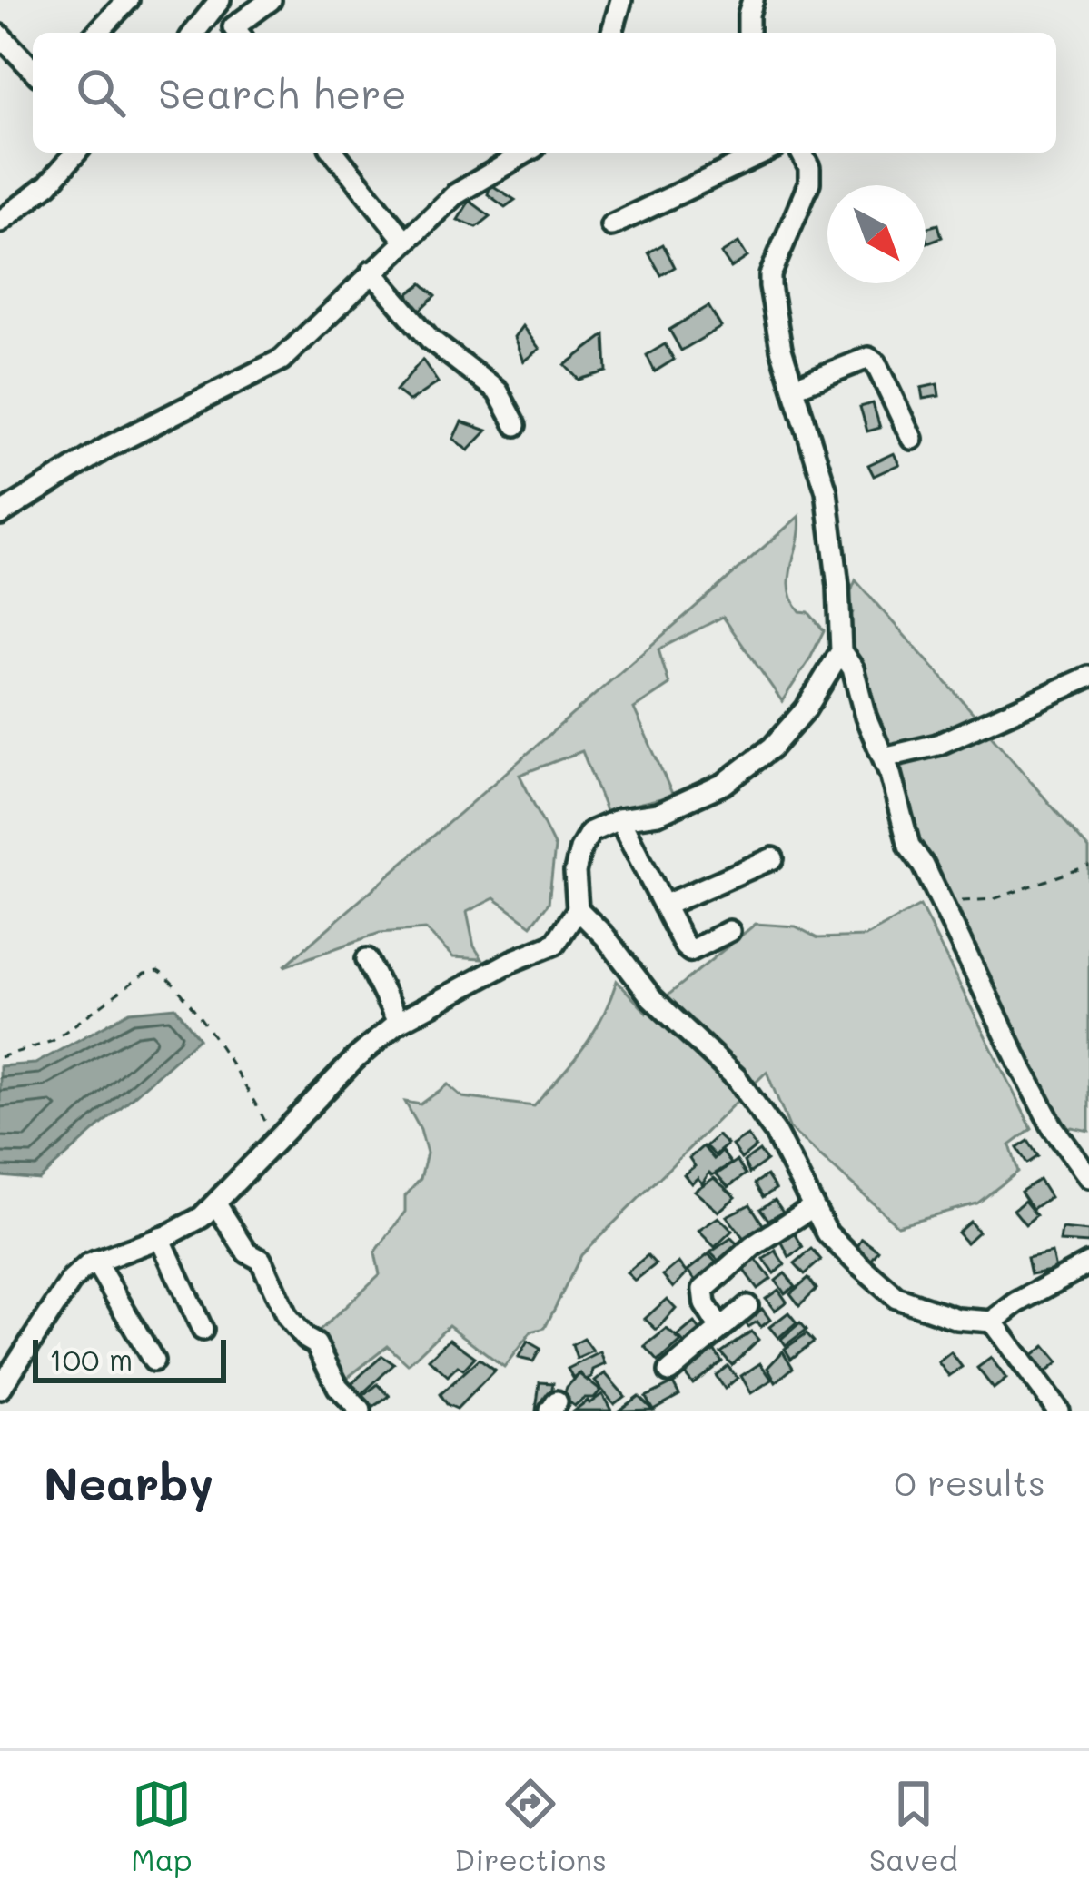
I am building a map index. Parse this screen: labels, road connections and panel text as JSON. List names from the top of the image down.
{
  "scale_bar": "100 m",
  "north": "bottom right",
  "page": {
    "search": "Search here",
    "scale": "100 m",
    "heading": ["Nearby", "0 results"],
    "nav": ["Map", "Directions", "Saved"]
  }
}
